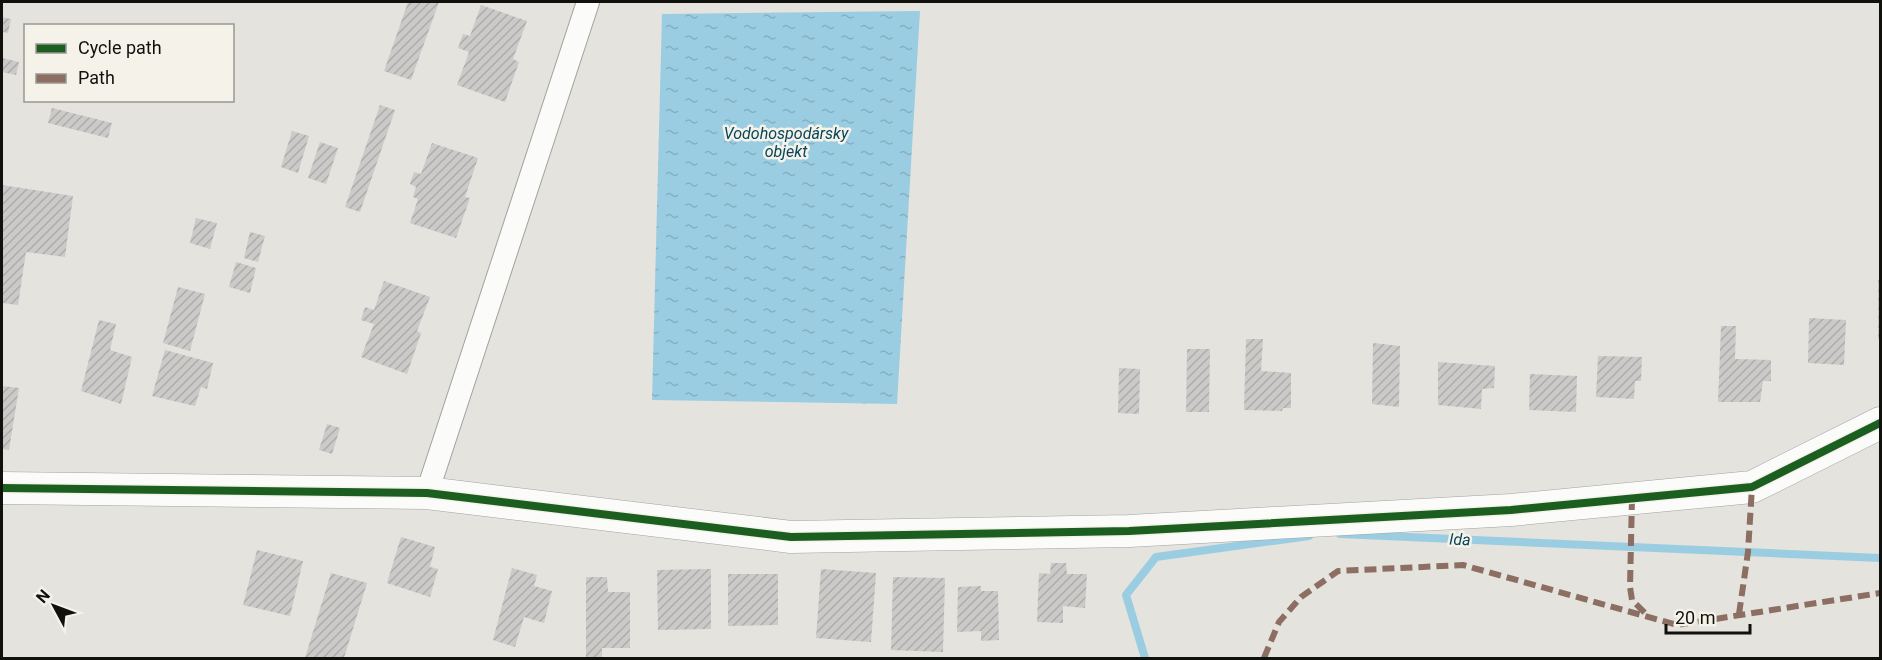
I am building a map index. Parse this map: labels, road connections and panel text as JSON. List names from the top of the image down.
{
  "water": ["Vodohospodársky objekt", "Ida"],
  "legend": ["Cycle path", "Path"],
  "scale_bar": "20 m",
  "north": "top left"
}
